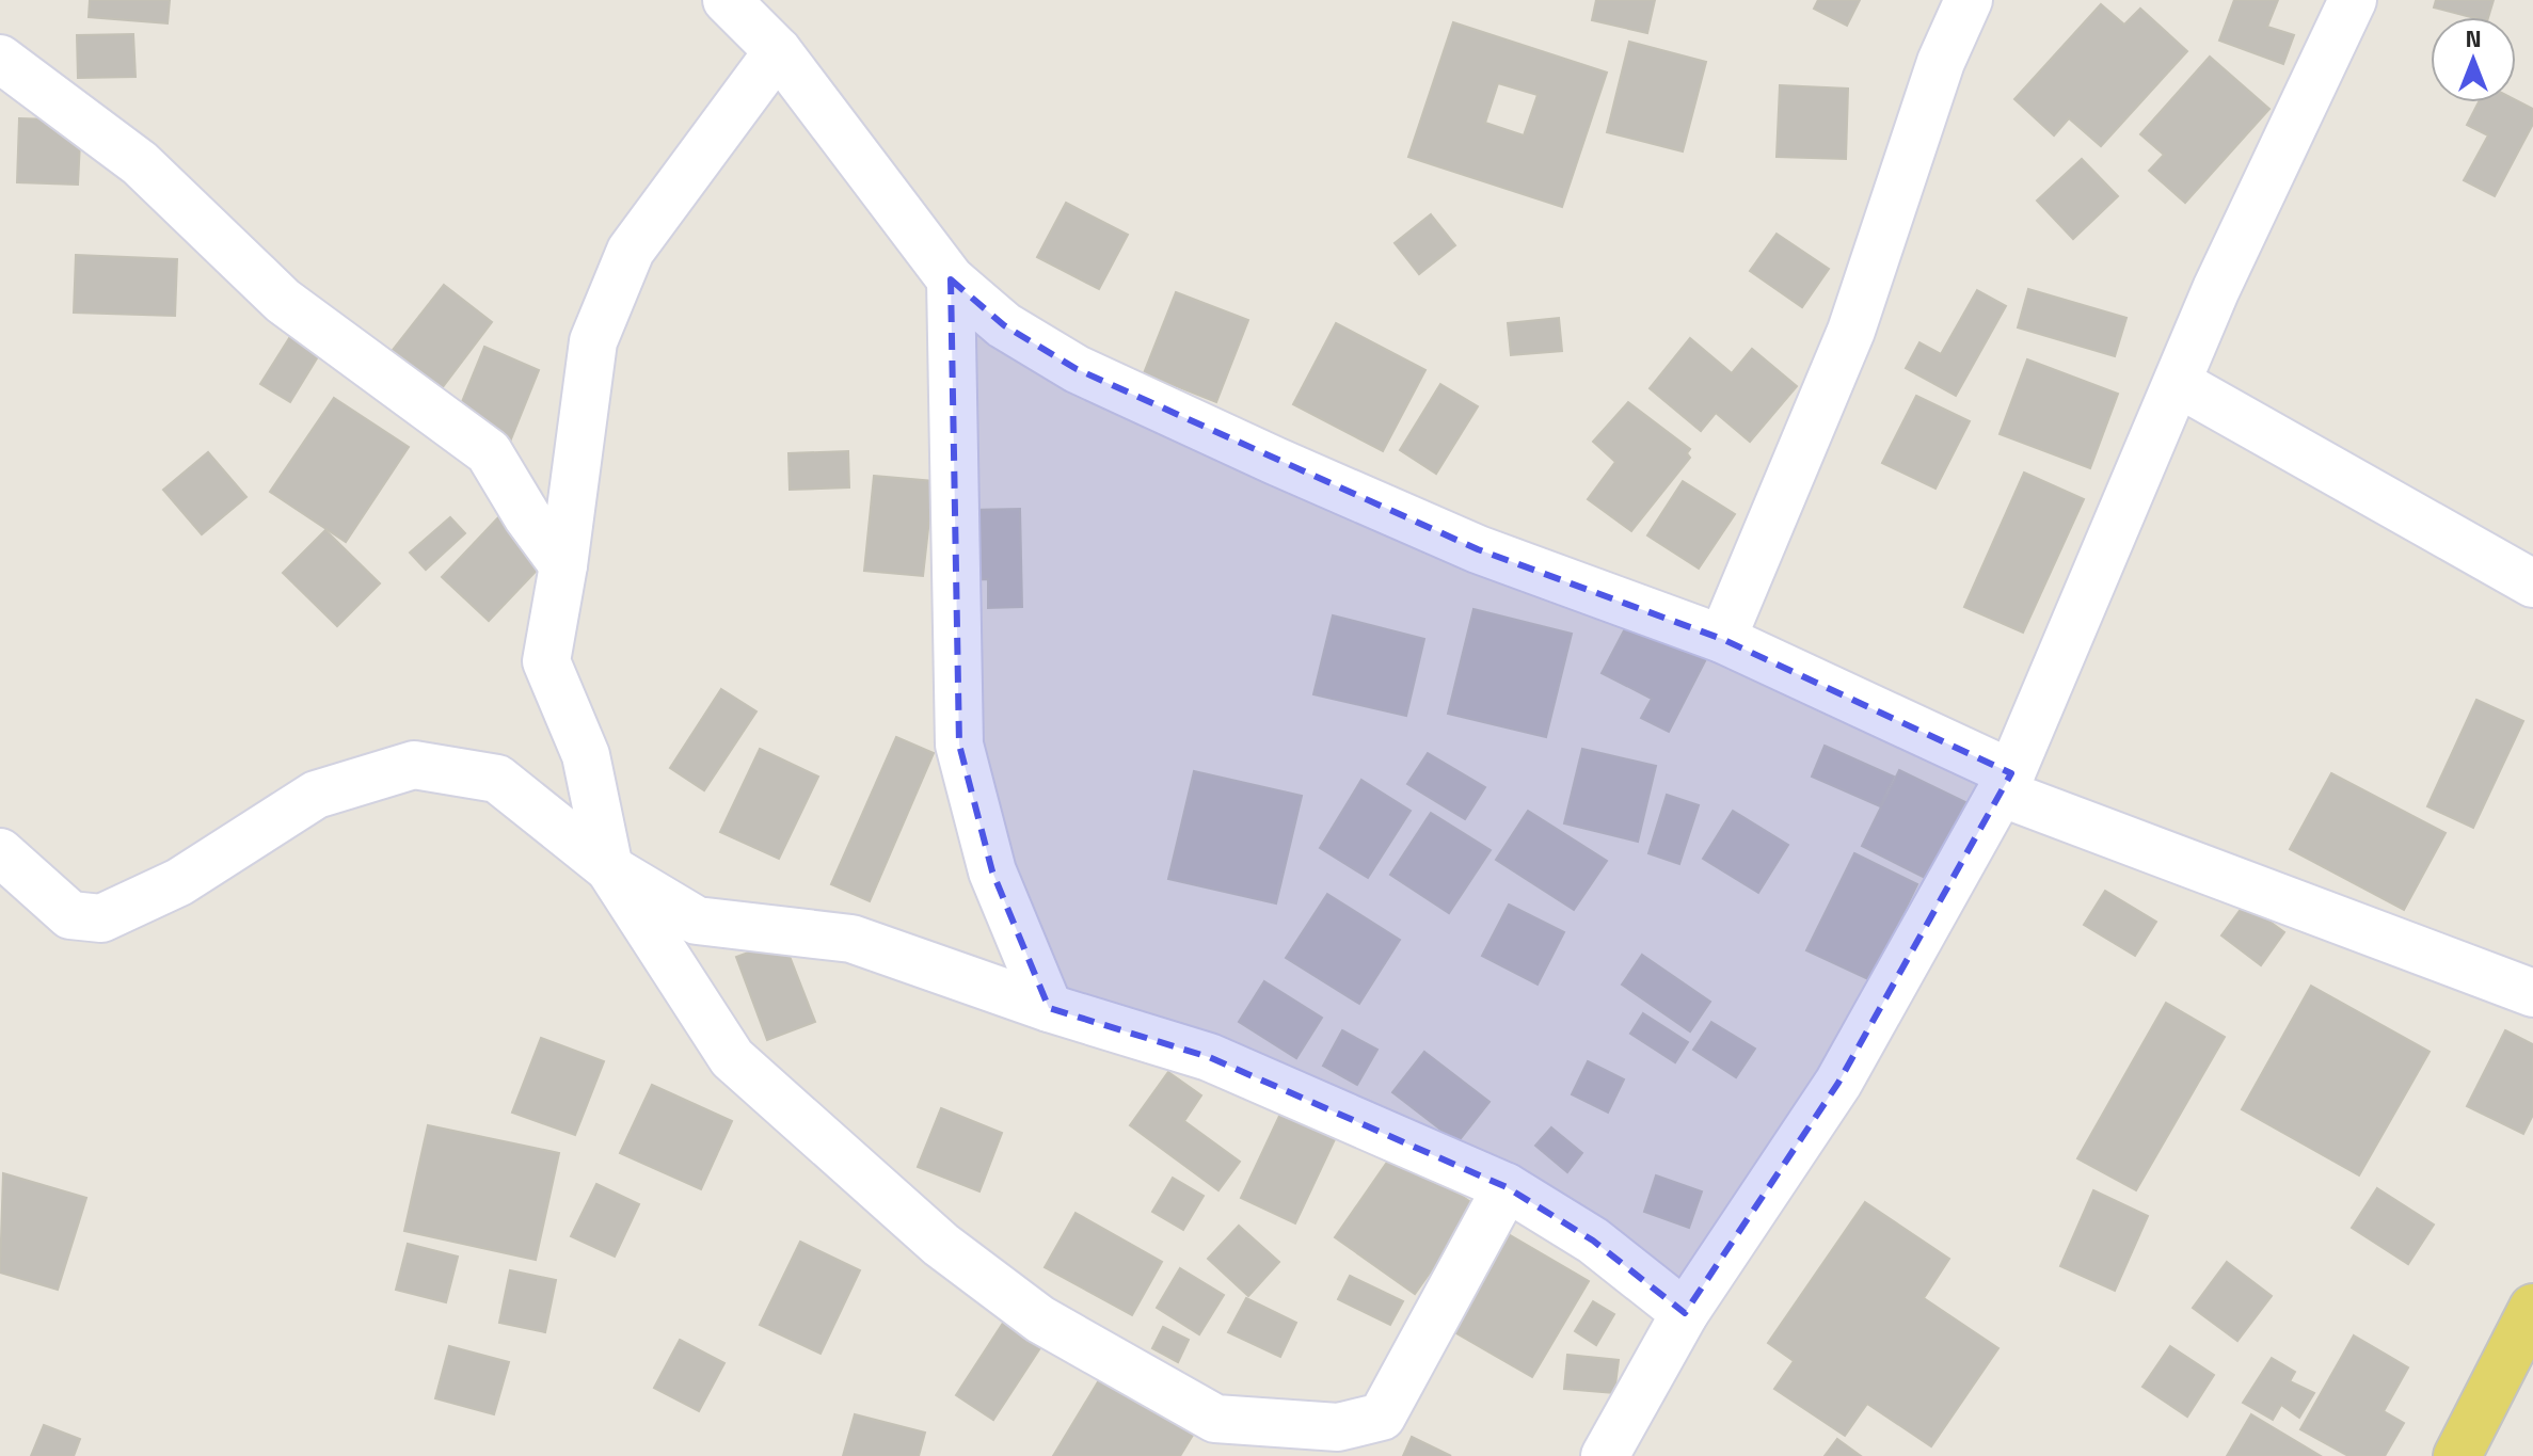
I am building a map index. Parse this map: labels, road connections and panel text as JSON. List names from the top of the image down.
{
  "north": "top"
}
